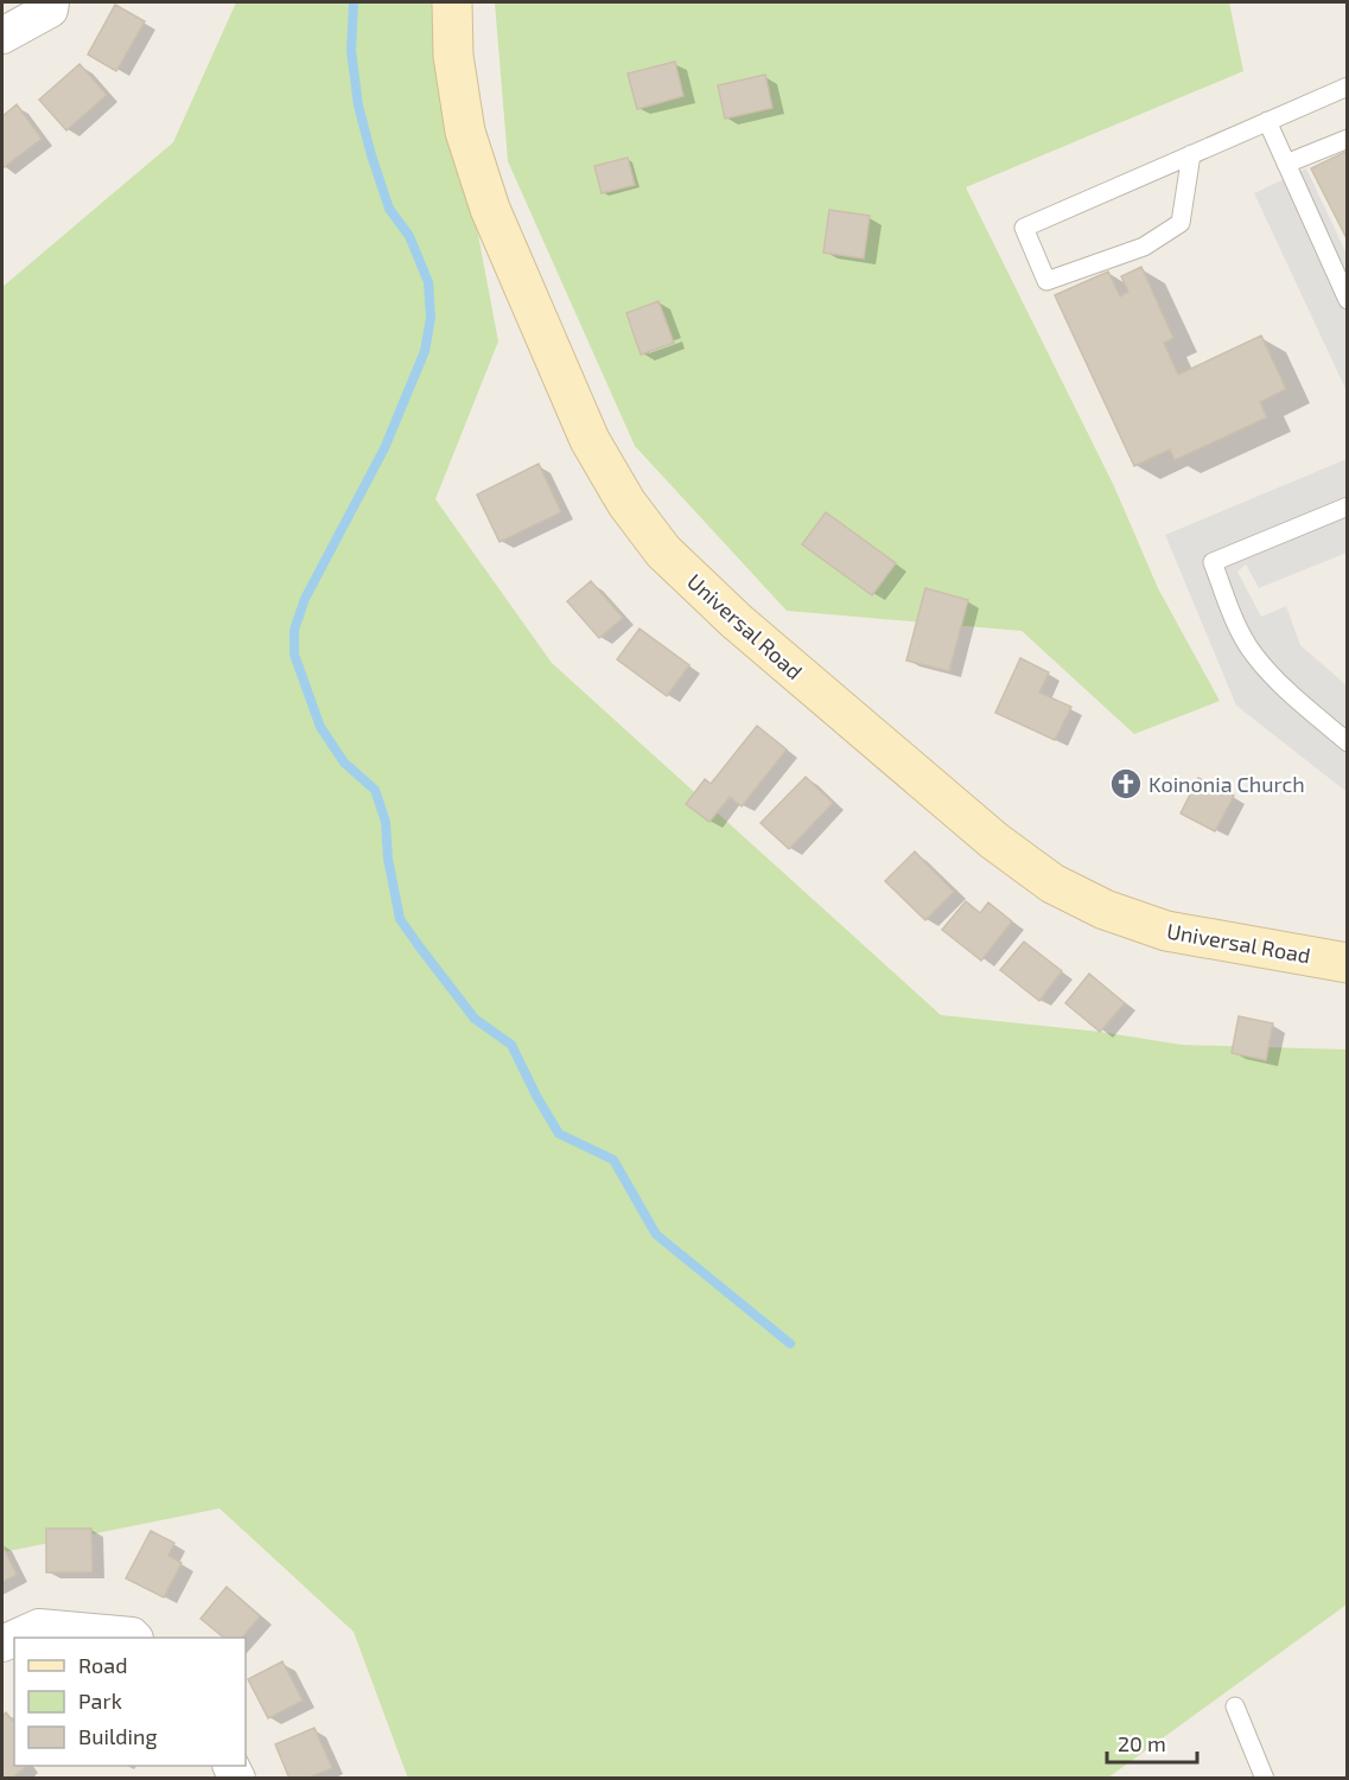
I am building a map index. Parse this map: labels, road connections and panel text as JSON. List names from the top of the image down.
{
  "streets": {
    "street": ["Universal Road"]
  },
  "places": {
    "church": ["Koinonia Church"]
  },
  "legend": ["Road", "Park", "Building"],
  "scale_bar": "20 m"
}
